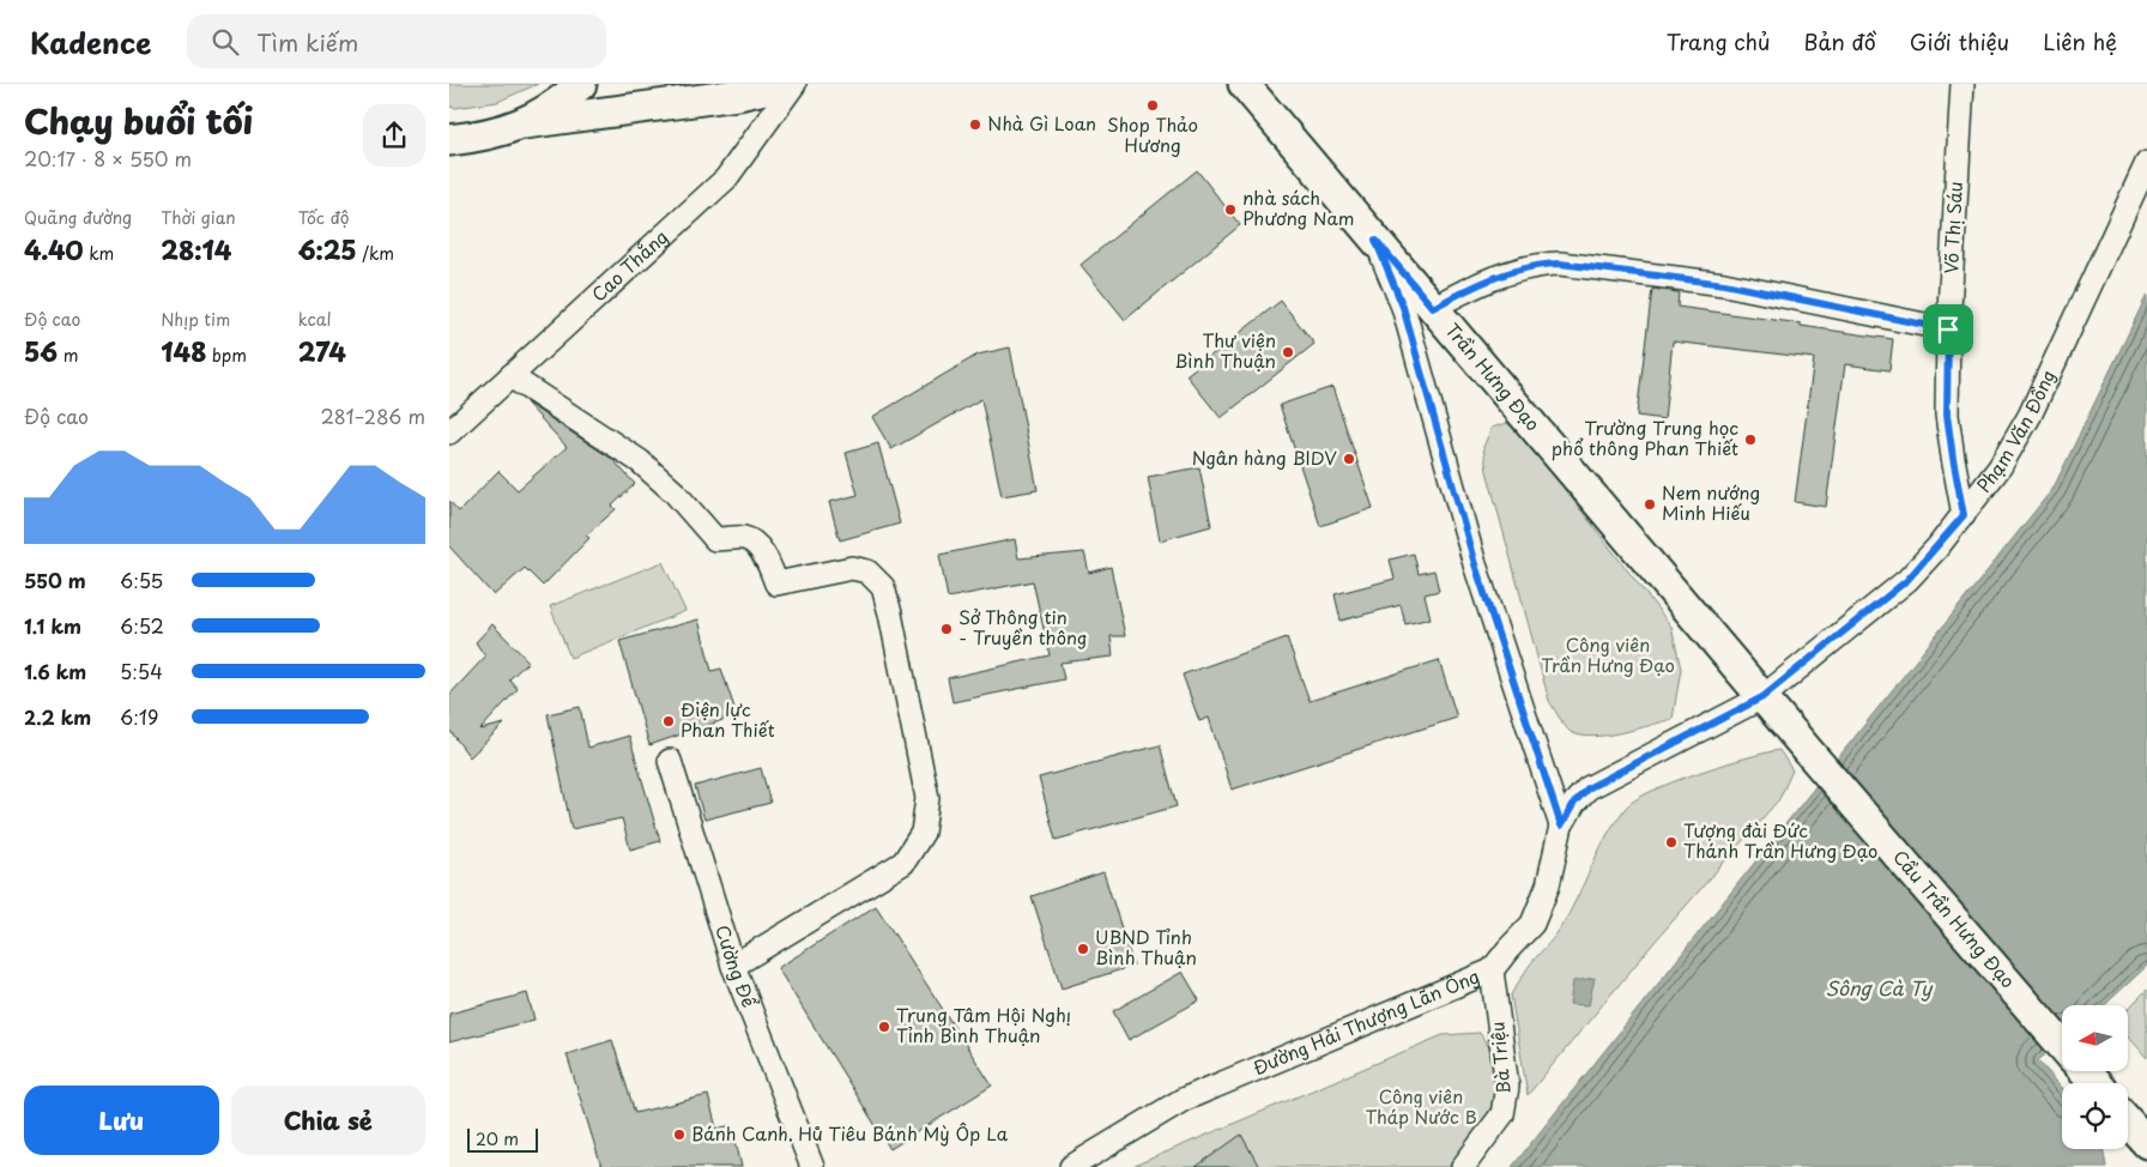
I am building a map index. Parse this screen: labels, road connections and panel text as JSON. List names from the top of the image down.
{
  "streets": {
    "main road": ["Trần Hưng Đạo", "Cầu Trần Hưng Đạo"],
    "street": [
      "Võ Thị Sáu",
      "Cao Thắng",
      "Phạm Văn Đồng",
      "Cường Để",
      "Đường Hải Thượng Lãn Ông",
      "Bà Triệu"
    ]
  },
  "crossings": [
    ["Võ Thị Sáu", "Phạm Văn Đồng"],
    ["Trần Hưng Đạo", "Phạm Văn Đồng"],
    ["Trần Hưng Đạo", "Cầu Trần Hưng Đạo"],
    ["Trần Hưng Đạo", "Đường Hải Thượng Lãn Ông"],
    ["Phạm Văn Đồng", "Đường Hải Thượng Lãn Ông"],
    ["Đường Hải Thượng Lãn Ông", "Bà Triệu"]
  ],
  "water": ["Sông Cà Ty"],
  "parks": ["Công viên Trần Hưng Đạo", "Công viên Tháp Nước B"],
  "places": [
    "Shop Thảo Hương",
    "Nhà Gì Loan",
    "nhà sách Phương Nam",
    "Thư viện Bình Thuận",
    "Trường Trung học phổ thông Phan Thiết",
    "Ngân hàng BIDV",
    "Nem nướng Minh Hiếu",
    "Sở Thông tin - Truyền thông",
    "Điện lực Phan Thiết",
    "Tượng đài Đức Thánh Trần Hưng Đạo",
    "UBND Tỉnh Bình Thuận",
    "Trung Tâm Hội Nghị Tỉnh Bình Thuận",
    "Bánh Canh. Hů Tiêu Bánh Mỳ Ôp La"
  ],
  "scale_bar": "20 m",
  "north": "left",
  "page": {
    "header": "Kadence",
    "search": "Tìm kiếm",
    "nav": [
      "Trang chủ",
      "Bản đồ",
      "Giới thiệu",
      "Liên hệ"
    ],
    "heading": ["Chạy buổi tối", "20:17 · 8 × 550 m"],
    "stats": [
      ["Quãng đường", "4.40 km"],
      ["Thời gian", "28:14"],
      ["Tốc độ", "6:25 /km"],
      ["Độ cao", "56 m"],
      ["Nhịp tim", "148 bpm"],
      ["kcal", "274"]
    ],
    "chart": ["Độ cao", "281–286 m"],
    "list": [
      {
        "name": "550 m",
        "note": "6:55"
      },
      {
        "name": "1.1 km",
        "note": "6:52"
      },
      {
        "name": "1.6 km",
        "note": "5:54"
      },
      {
        "name": "2.2 km",
        "note": "6:19"
      }
    ],
    "buttons": ["Lưu", "Chia sẻ"],
    "scale": "20 m"
  }
}
